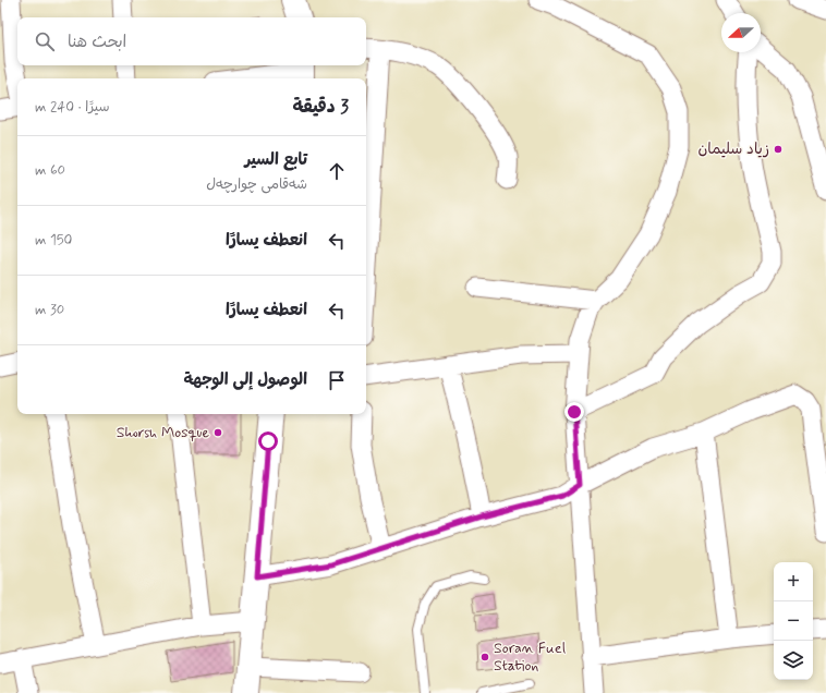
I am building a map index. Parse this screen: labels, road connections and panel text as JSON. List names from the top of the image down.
{
  "places": ["زياد سليمان", "Shorsh Mosque", "Soran Fuel Station"],
  "north": "left",
  "page": {
    "search": "ابحث هنا",
    "heading": ["3 دقيقة", "سيرًا · 240 m"],
    "list": [
      ["تابع السير", "شەقامی چوارچەل", "60 m"],
      ["انعطف يسارًا", "150 m"],
      ["انعطف يسارًا", "30 m"],
      "الوصول إلى الوجهة"
    ],
    "map_buttons": ["+", "−"]
  }
}
